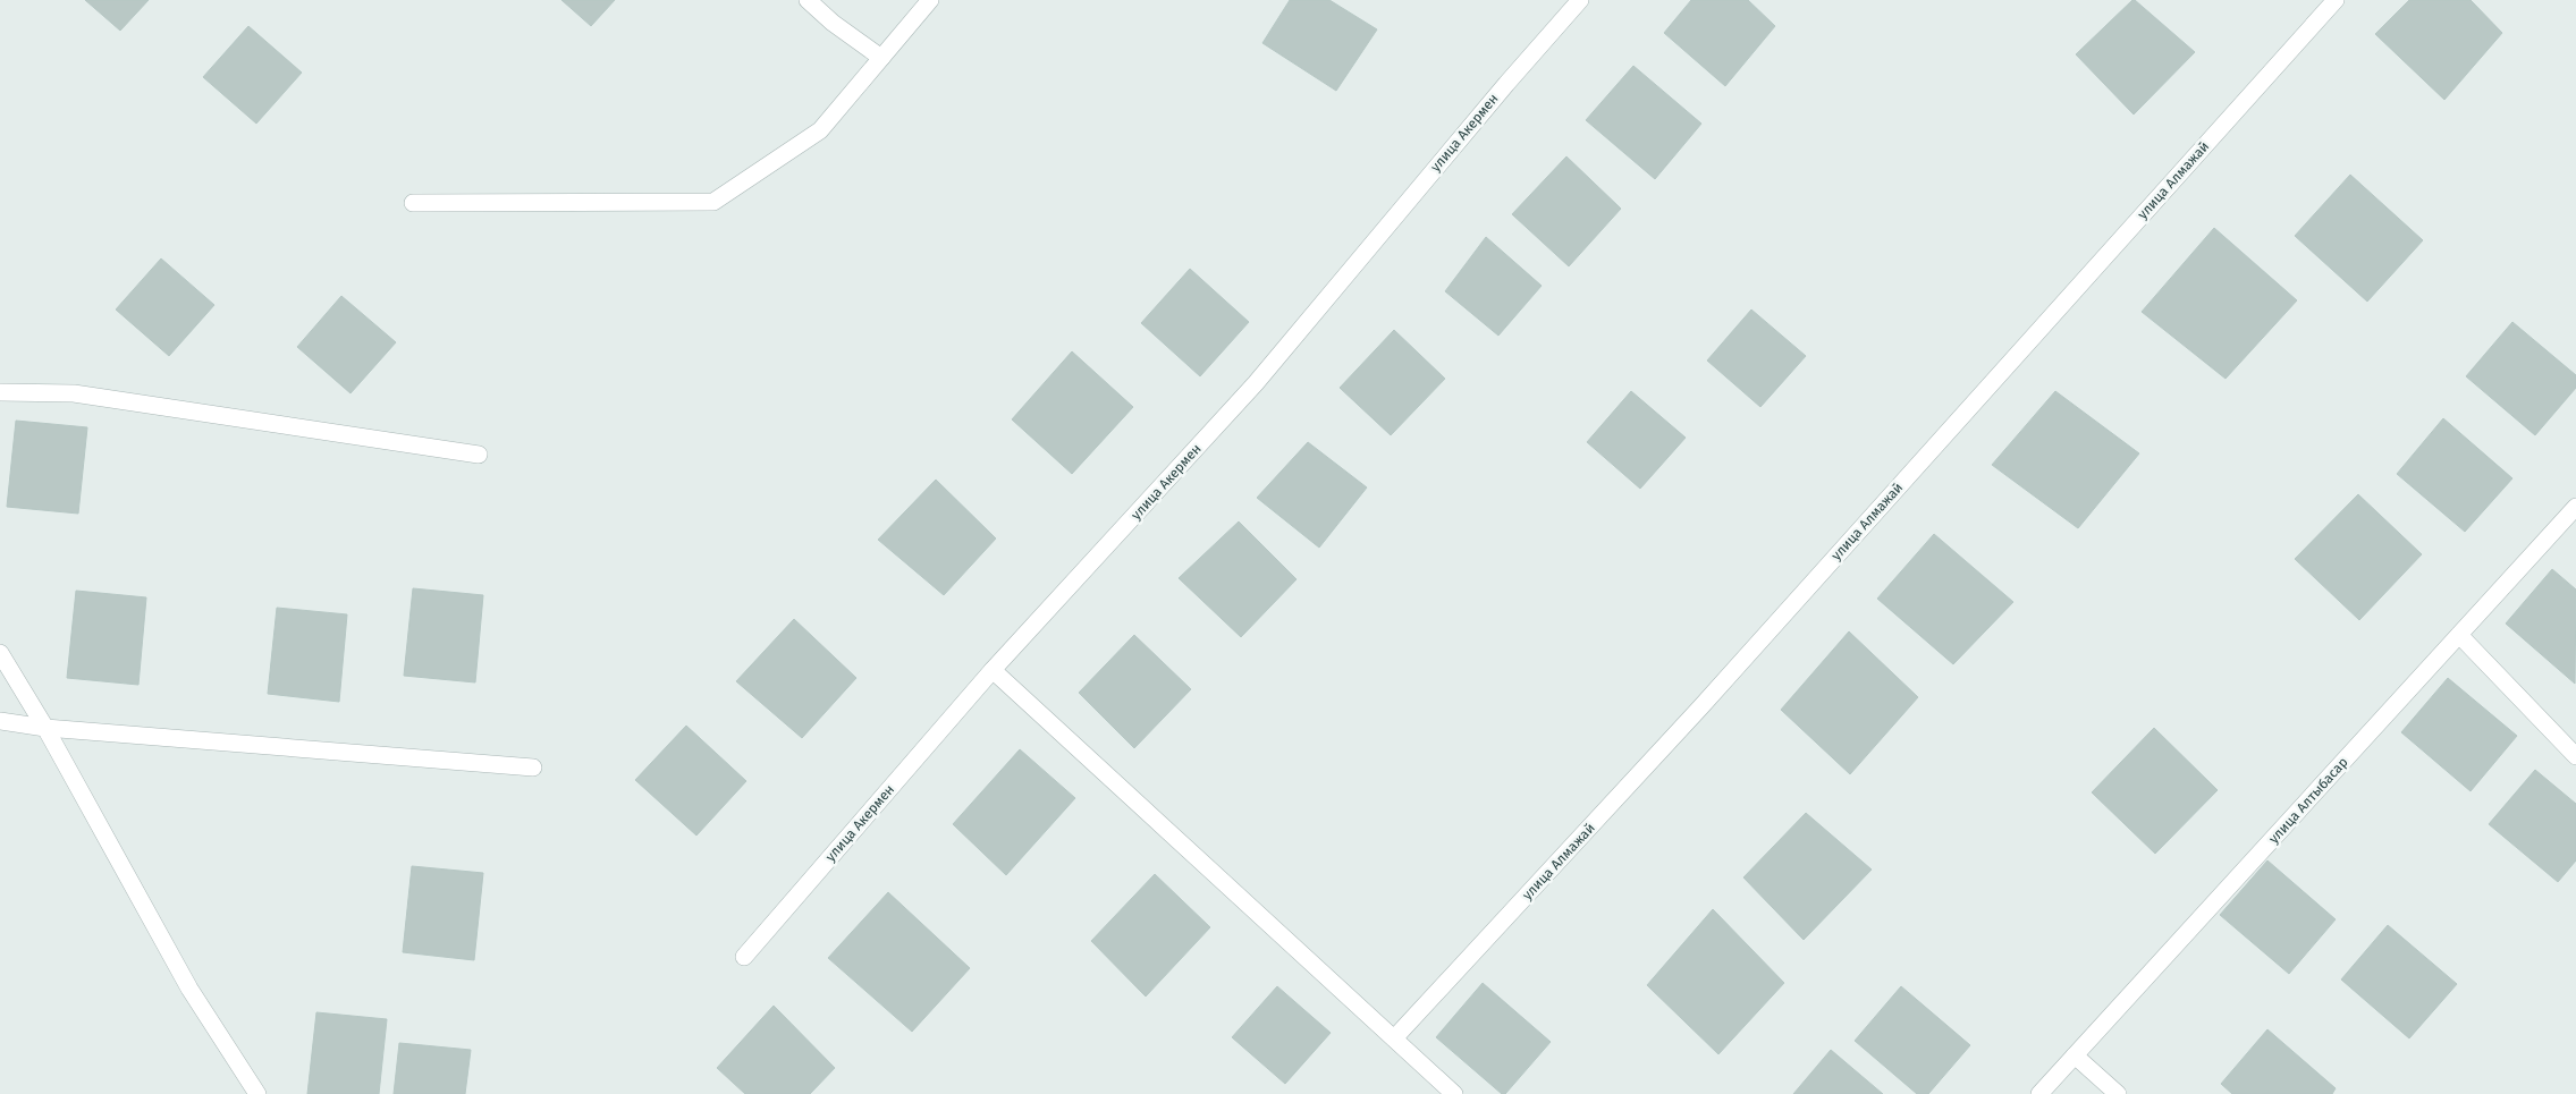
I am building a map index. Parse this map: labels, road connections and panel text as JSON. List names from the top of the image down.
{
  "streets": {
    "street": ["улица Акермен", "улица Алмажай", "улица Алтыбасар"]
  }
}
